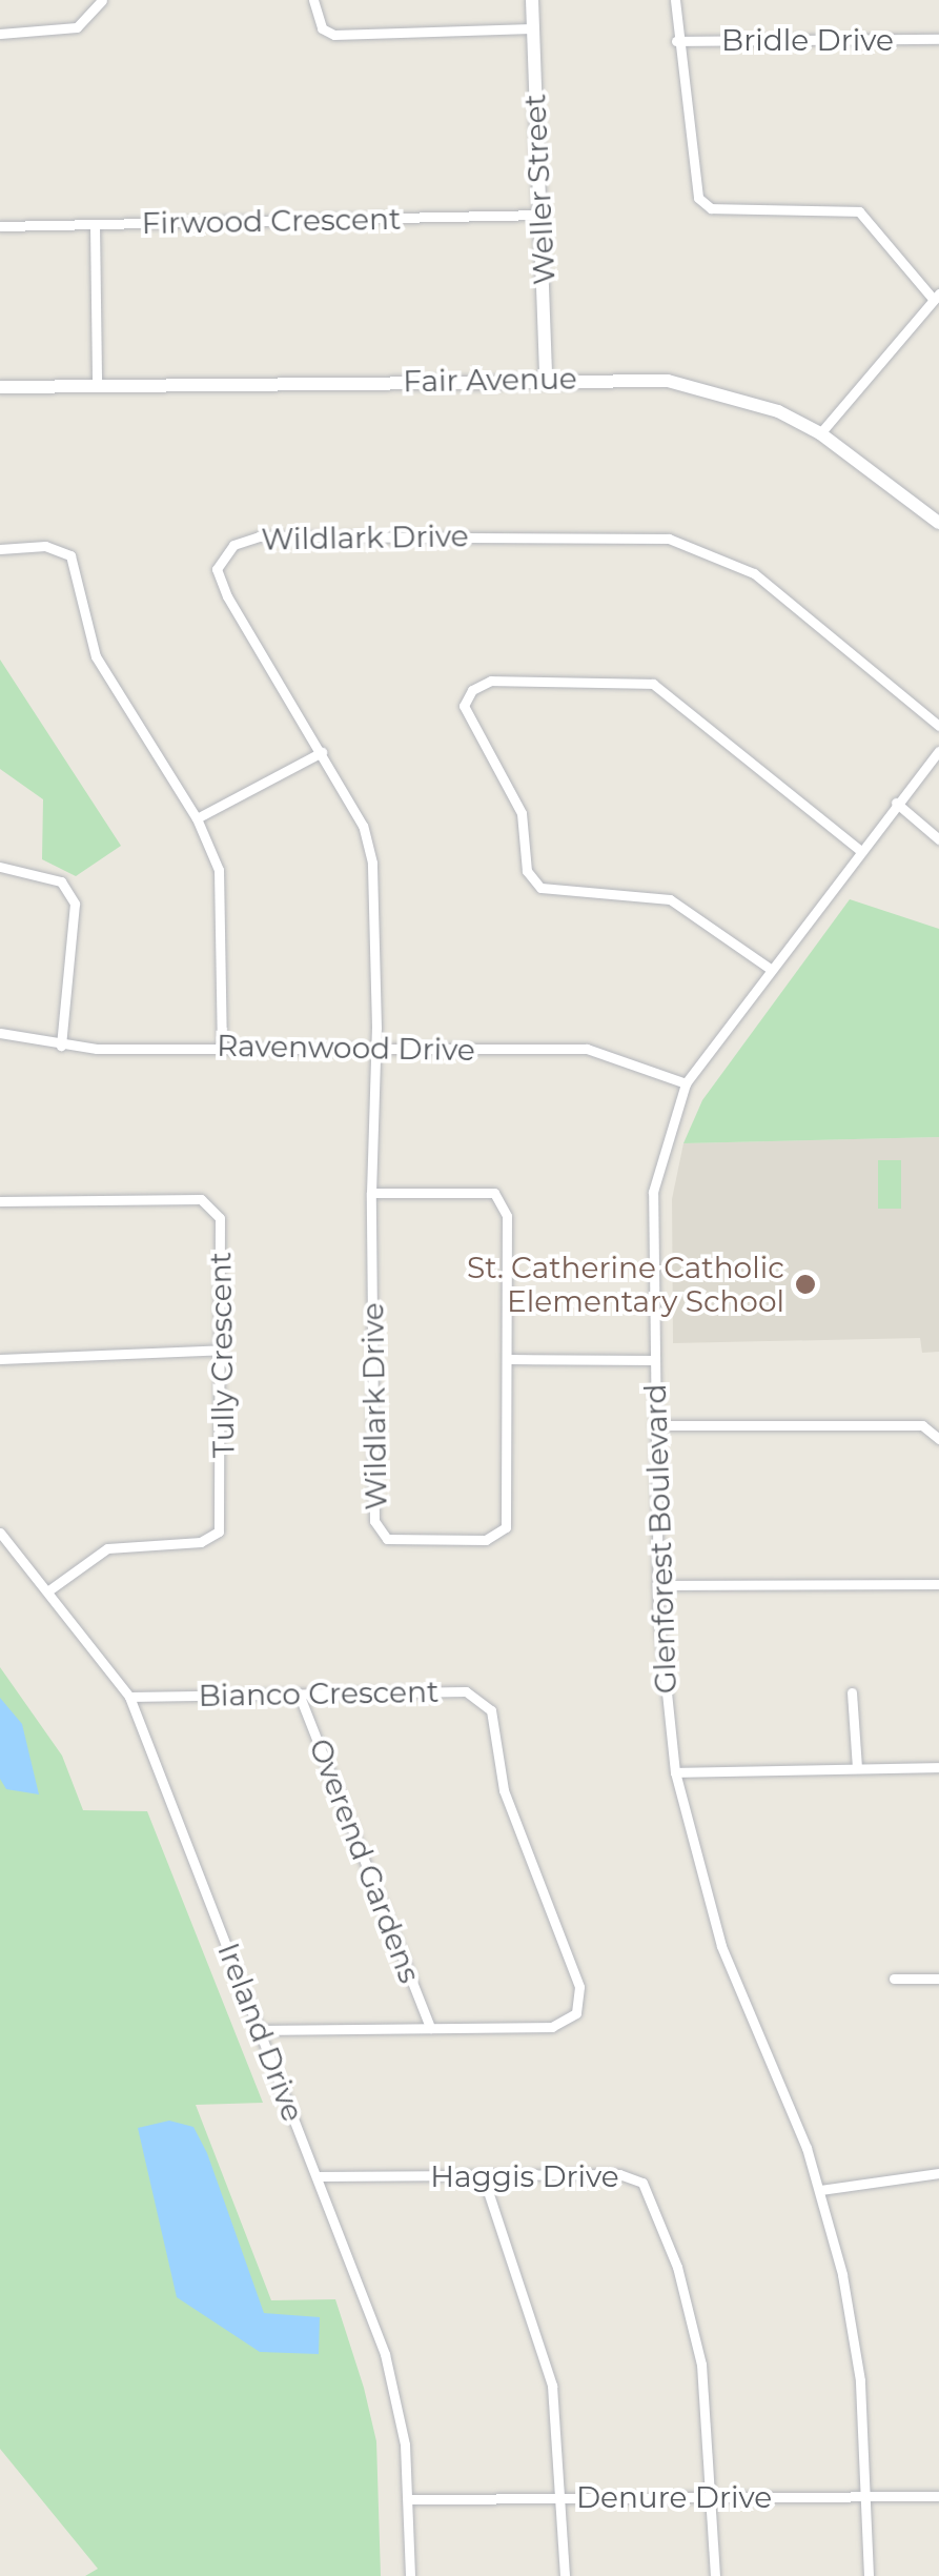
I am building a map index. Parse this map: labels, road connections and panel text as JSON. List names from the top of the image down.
{
  "streets": {
    "street": [
      "Bridle Drive",
      "Weller Street",
      "Firwood Crescent",
      "Fair Avenue",
      "Wildlark Drive",
      "Ravenwood Drive",
      "Tully Crescent",
      "Glenforest Boulevard",
      "Bianco Crescent",
      "Overend Gardens",
      "Ireland Drive",
      "Haggis Drive",
      "Denure Drive"
    ]
  },
  "crossings": [
    ["Weller Street", "Firwood Crescent"],
    ["Weller Street", "Fair Avenue"],
    ["Wildlark Drive", "Ravenwood Drive"],
    ["Ravenwood Drive", "Glenforest Boulevard"],
    ["Tully Crescent", "Ireland Drive"],
    ["Glenforest Boulevard", "Denure Drive"],
    ["Bianco Crescent", "Overend Gardens"],
    ["Bianco Crescent", "Ireland Drive"],
    ["Ireland Drive", "Haggis Drive"],
    ["Ireland Drive", "Denure Drive"],
    ["Haggis Drive", "Denure Drive"]
  ],
  "places": ["St. Catherine Catholic Elementary School"]
}
